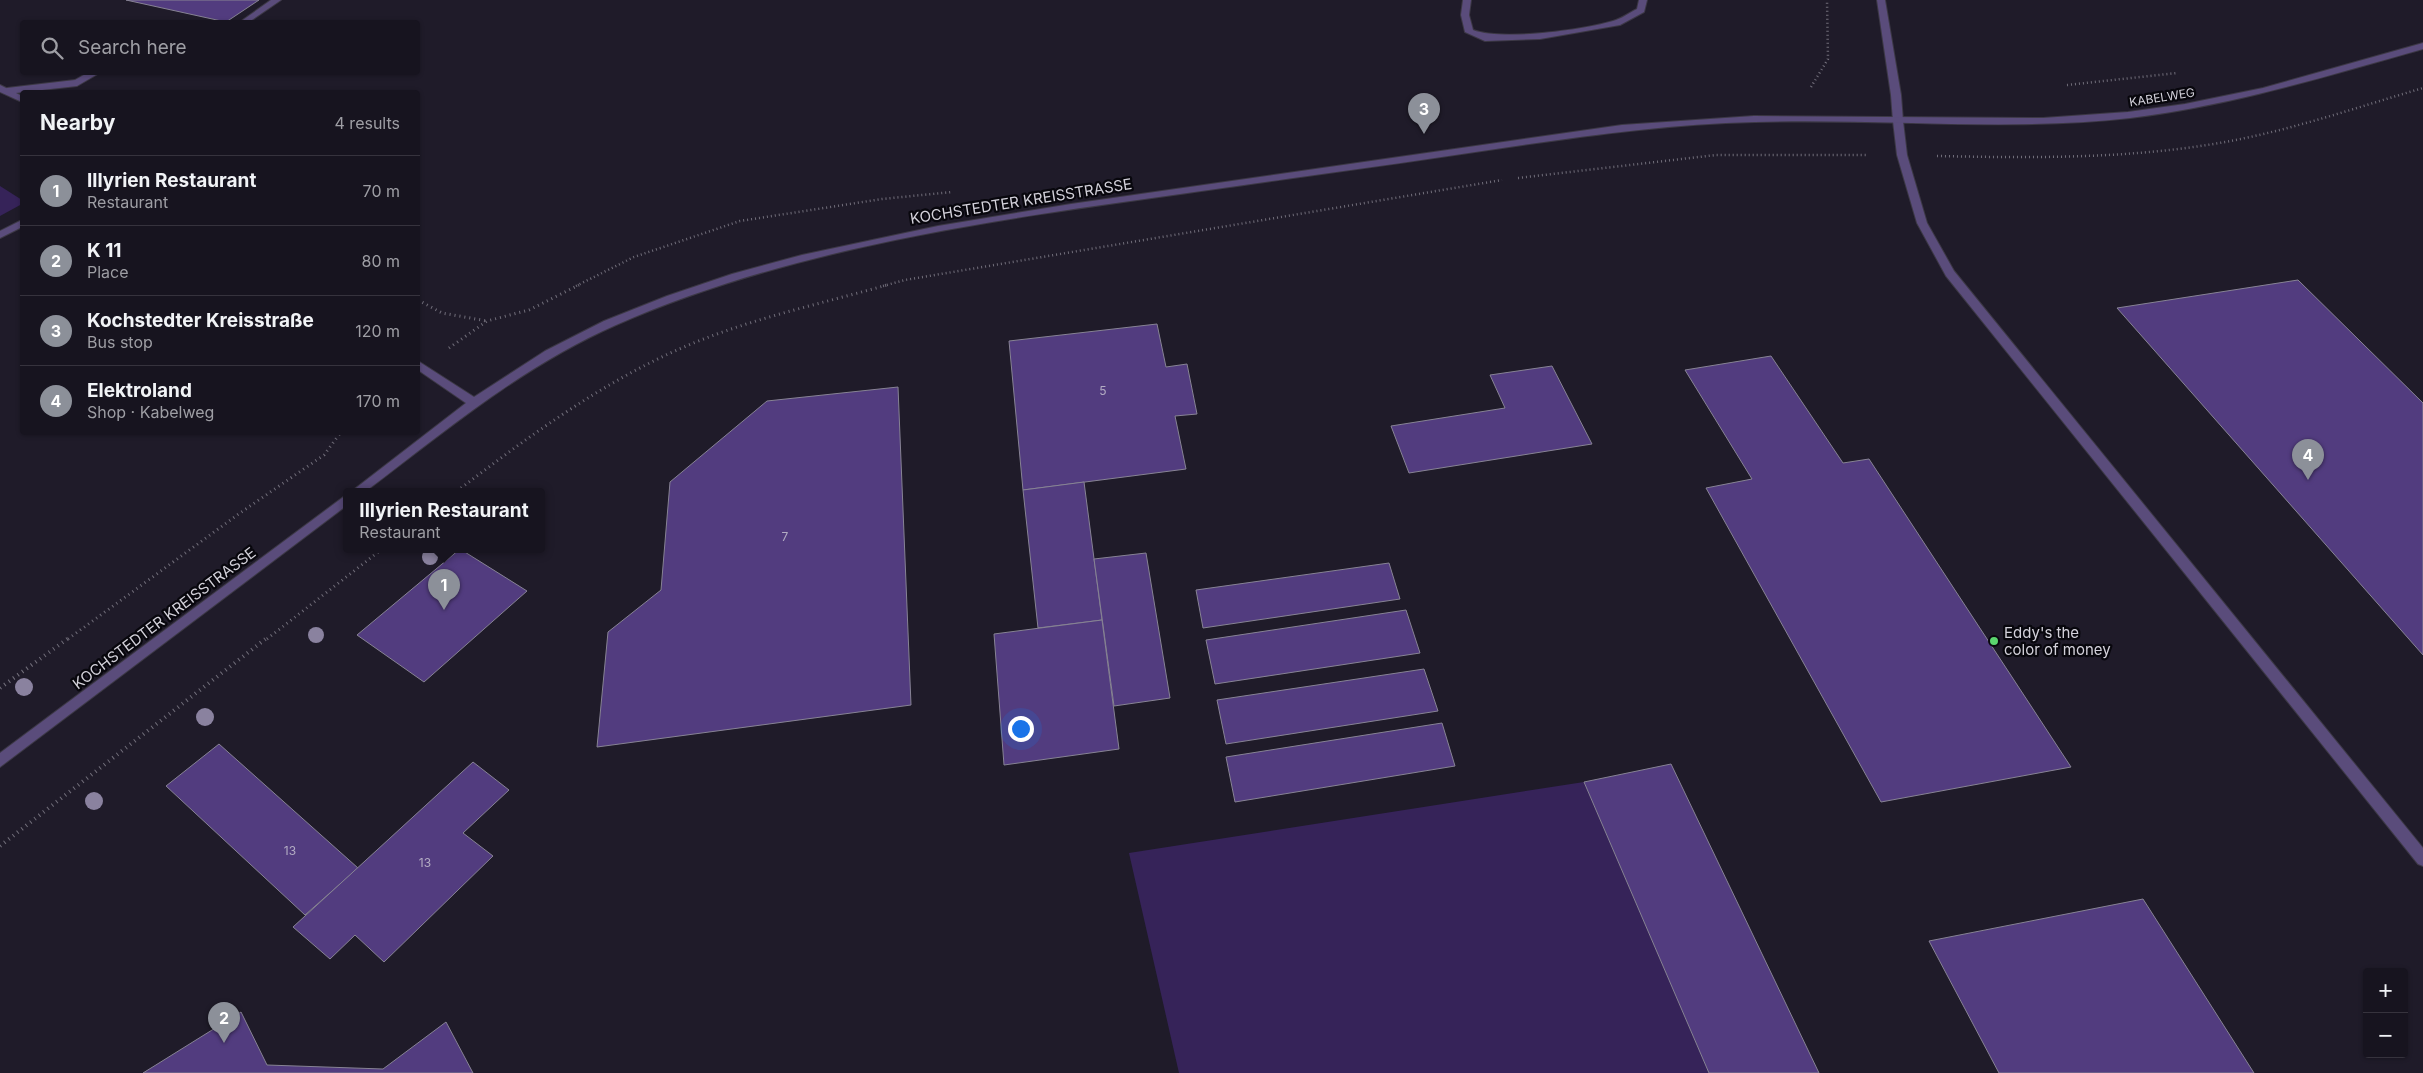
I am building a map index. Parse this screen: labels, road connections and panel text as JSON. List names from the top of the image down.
{
  "streets": {
    "street": ["KABELWEG", "KOCHSTEDTER KREISSTRASSE"]
  },
  "crossings": [
    ["KABELWEG", "KOCHSTEDTER KREISSTRASSE"]
  ],
  "places": ["Eddy's the color of money"],
  "house_numbers": [
    "5",
    "7",
    "13",
    "13"
  ],
  "page": {
    "search": "Search here",
    "heading": ["Nearby", "4 results"],
    "pins": [
      "3",
      "4",
      "1",
      "2"
    ],
    "list": [
      {
        "mark": "1",
        "name": "Illyrien Restaurant",
        "note": "Restaurant",
        "value": "70 m"
      },
      {
        "mark": "2",
        "name": "K 11",
        "note": "Place",
        "value": "80 m"
      },
      {
        "mark": "3",
        "name": "Kochstedter Kreisstraße",
        "note": "Bus stop",
        "value": "120 m"
      },
      {
        "mark": "4",
        "name": "Elektroland",
        "note": "Shop · Kabelweg",
        "value": "170 m"
      }
    ],
    "popup": ["Illyrien Restaurant", "Restaurant"],
    "map_buttons": ["+", "−"]
  }
}
